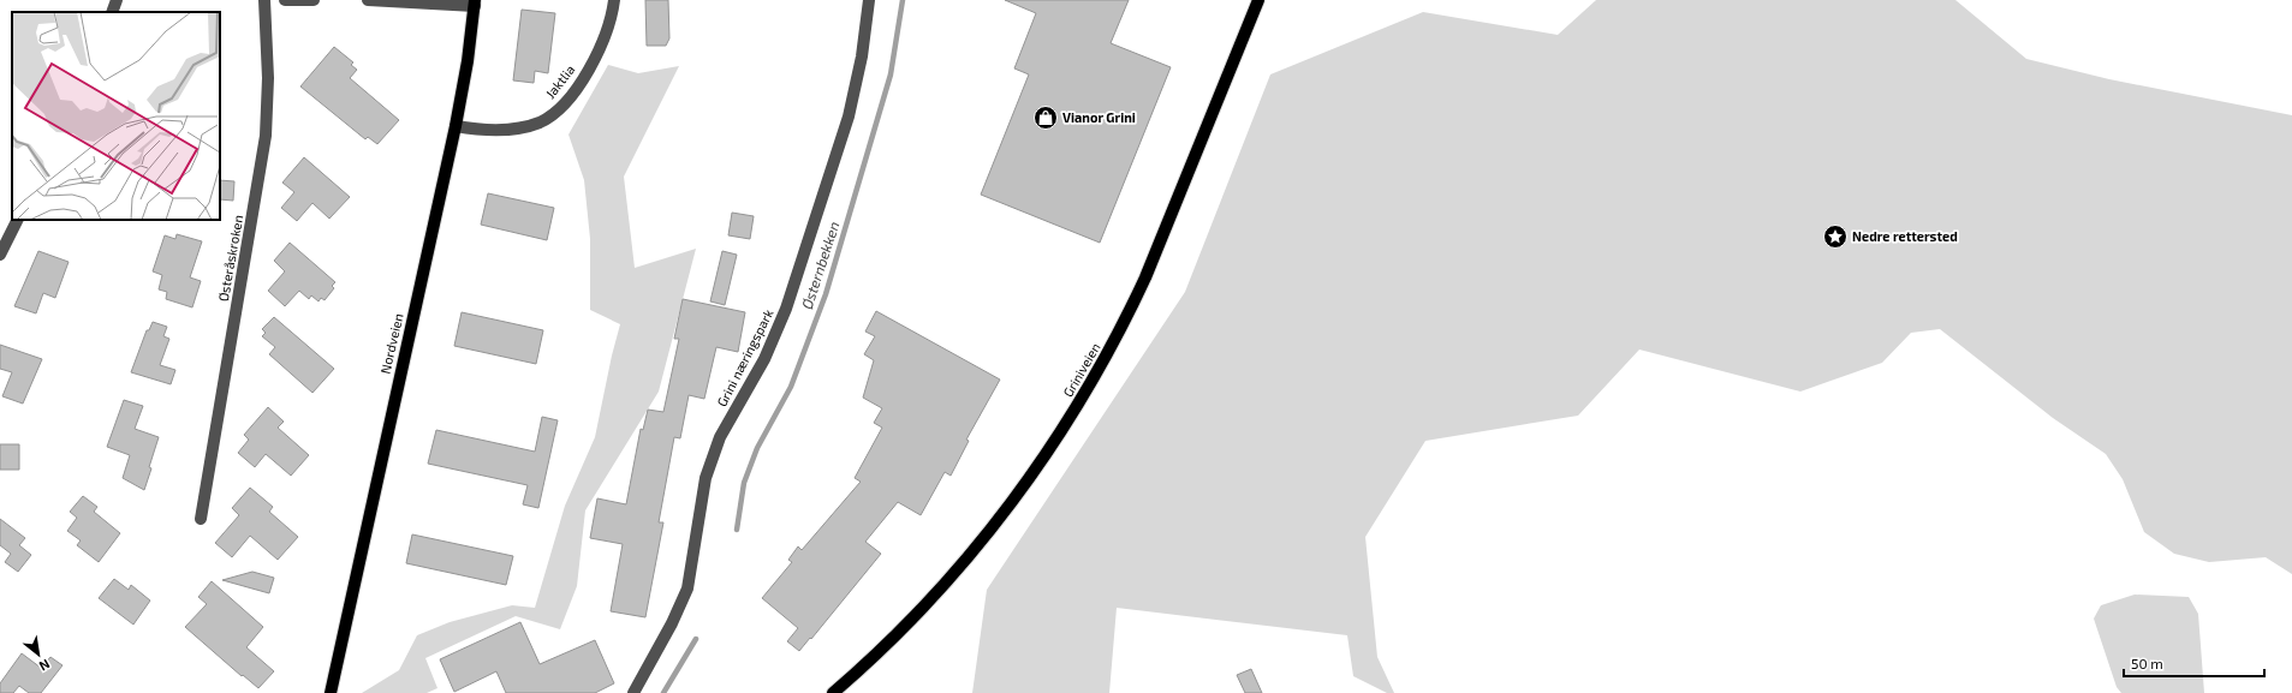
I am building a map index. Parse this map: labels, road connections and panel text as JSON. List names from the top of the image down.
{
  "streets": {
    "main road": ["Nordveien", "Griniveien"],
    "street": ["Jaktlia", "Østeråskroken", "Grini næringspark"]
  },
  "crossings": [
    ["Jaktlia", "Nordveien"]
  ],
  "water": ["Østernbekken"],
  "places": {
    "shop": ["Vianor Grini"],
    "place": ["Nedre rettersted"]
  },
  "scale_bar": "50 m",
  "north": "bottom right"
}
